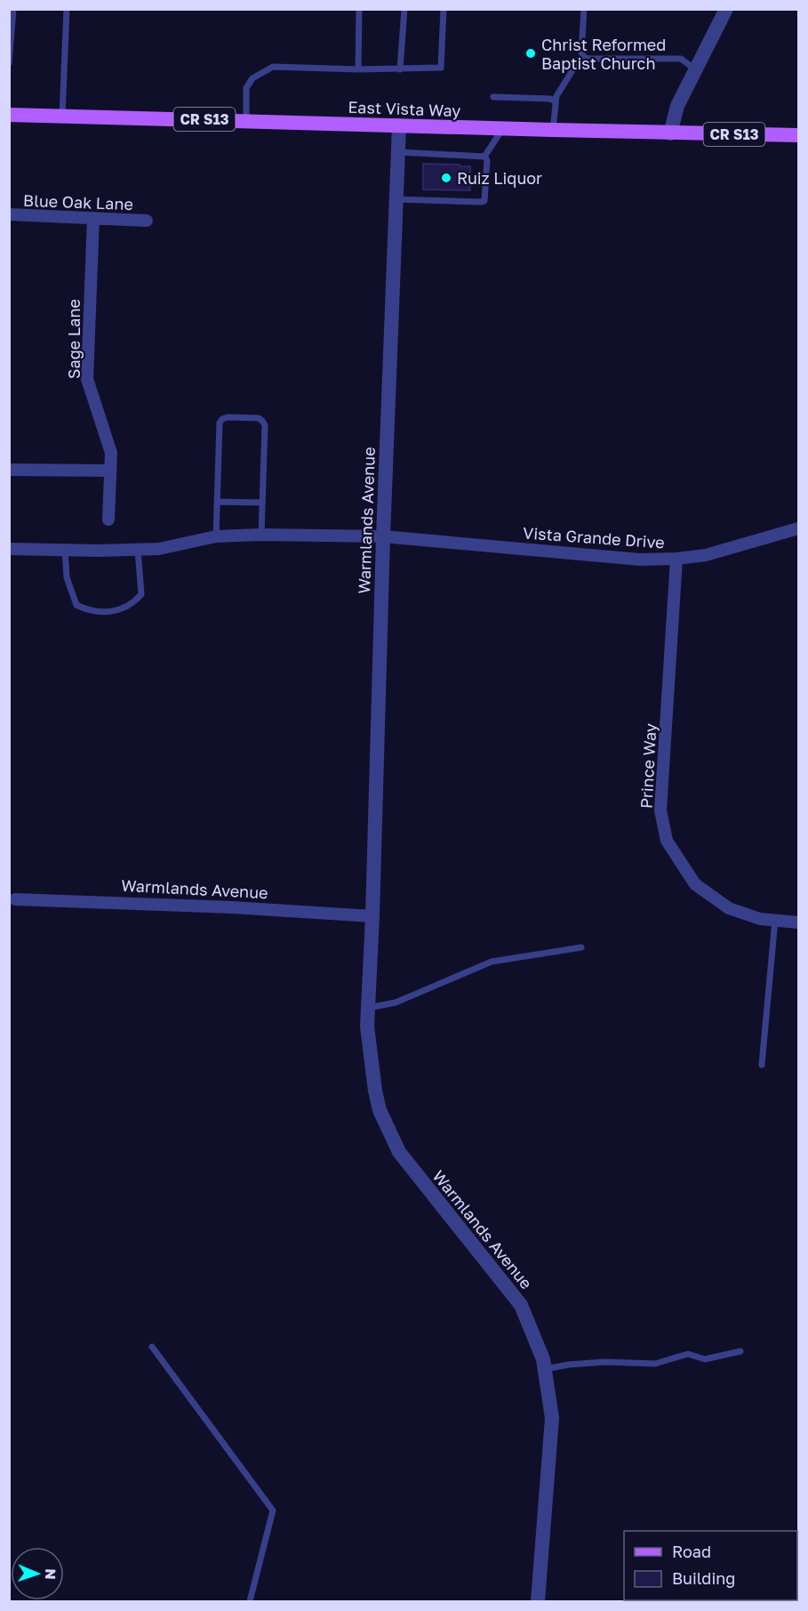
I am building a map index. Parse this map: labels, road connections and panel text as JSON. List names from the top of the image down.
{
  "streets": {
    "main road": ["East Vista Way", "CR S13"],
    "street": [
      "Blue Oak Lane",
      "Sage Lane",
      "Warmlands Avenue",
      "Vista Grande Drive",
      "Prince Way"
    ]
  },
  "crossings": [
    ["East Vista Way", "Warmlands Avenue"],
    ["Blue Oak Lane", "Sage Lane"],
    ["Warmlands Avenue", "Vista Grande Drive"],
    ["Vista Grande Drive", "Prince Way"]
  ],
  "places": ["Christ Reformed Baptist Church", "Ruiz Liquor"],
  "legend": ["Road", "Building"],
  "north": "right"
}
